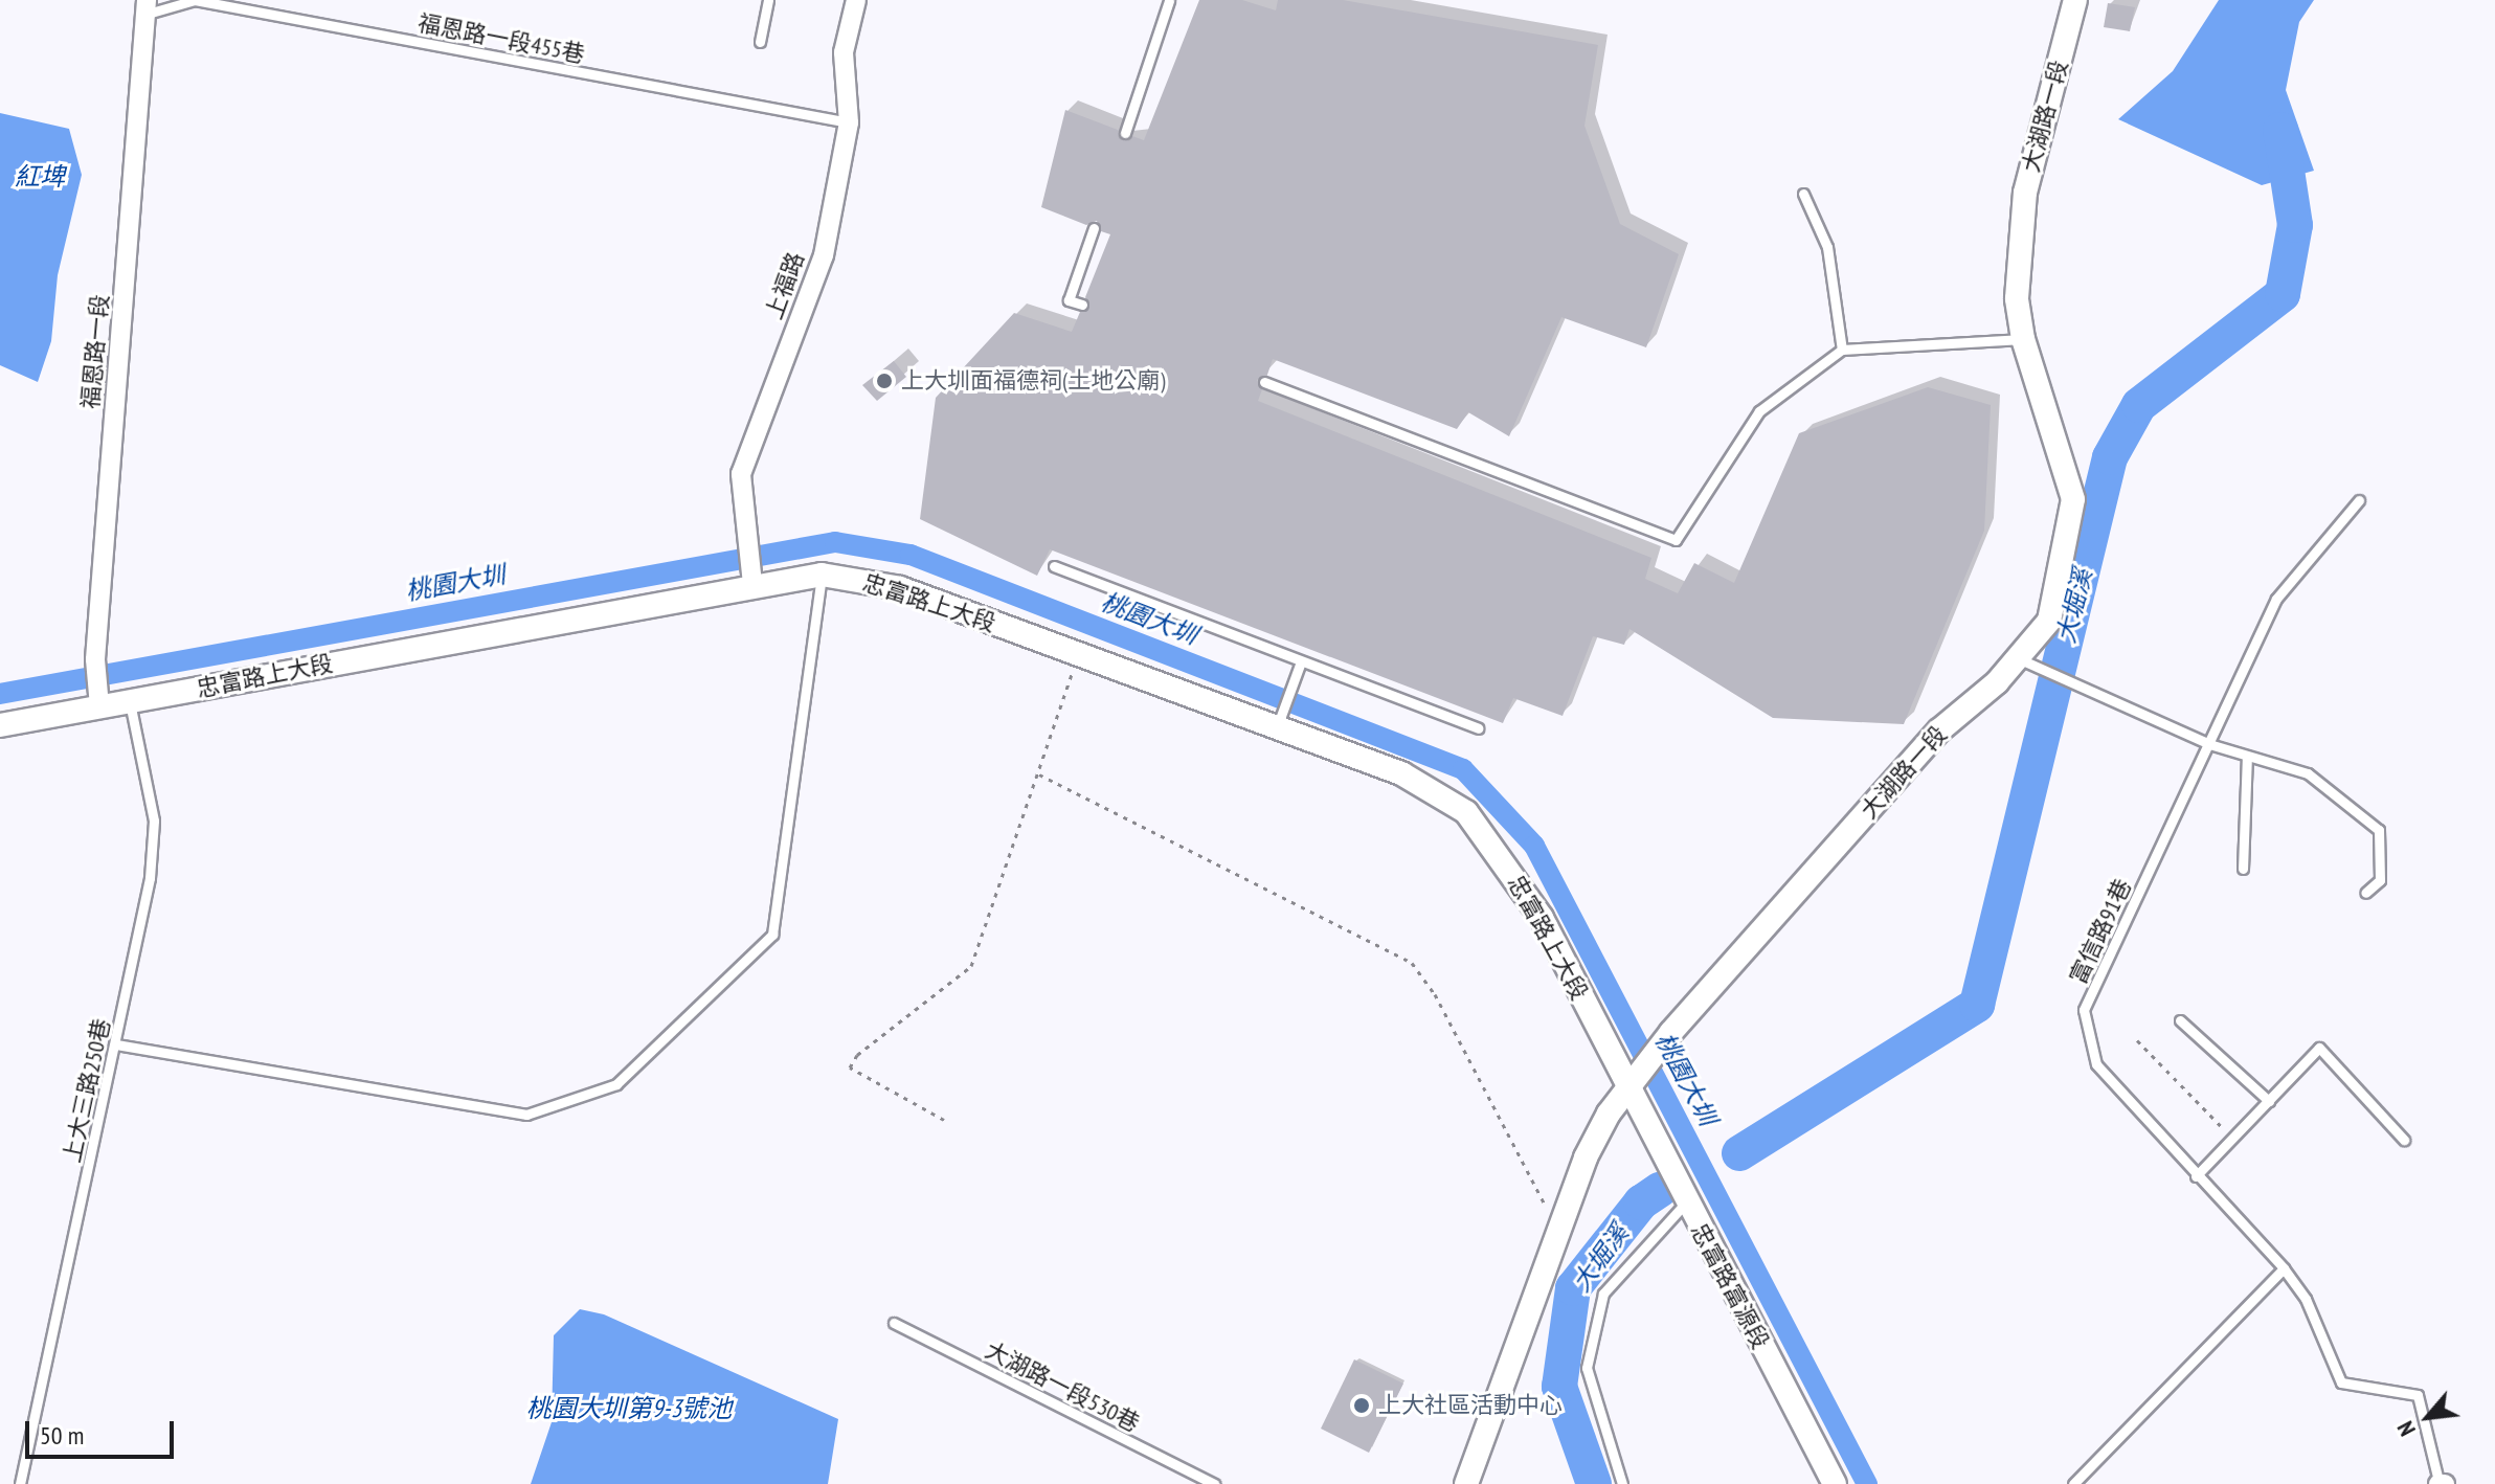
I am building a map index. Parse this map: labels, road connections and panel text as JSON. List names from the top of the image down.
{
  "streets": {
    "street": [
      "大湖路一段",
      "上福路",
      "福恩路一段",
      "忠富路上大段",
      "忠富路富源段"
    ],
    "lane": [
      "福恩路一段455巷",
      "富信路91巷",
      "上大三路250巷",
      "大湖路一段530巷"
    ]
  },
  "crossings": [
    ["福恩路一段455巷", "上福路"],
    ["福恩路一段455巷", "福恩路一段"],
    ["大湖路一段", "忠富路上大段"],
    ["大湖路一段", "忠富路富源段"],
    ["上福路", "忠富路上大段"],
    ["福恩路一段", "忠富路上大段"],
    ["忠富路上大段", "上大三路250巷"],
    ["忠富路上大段", "忠富路富源段"]
  ],
  "water": [
    "紅埤",
    "桃園大圳",
    "大堀溪",
    "桃園大圳第9-3號池"
  ],
  "places": ["上大圳面福德祠(土地公廟)", "上大社區活動中心"],
  "scale_bar": "50 m",
  "north": "bottom left"
}
